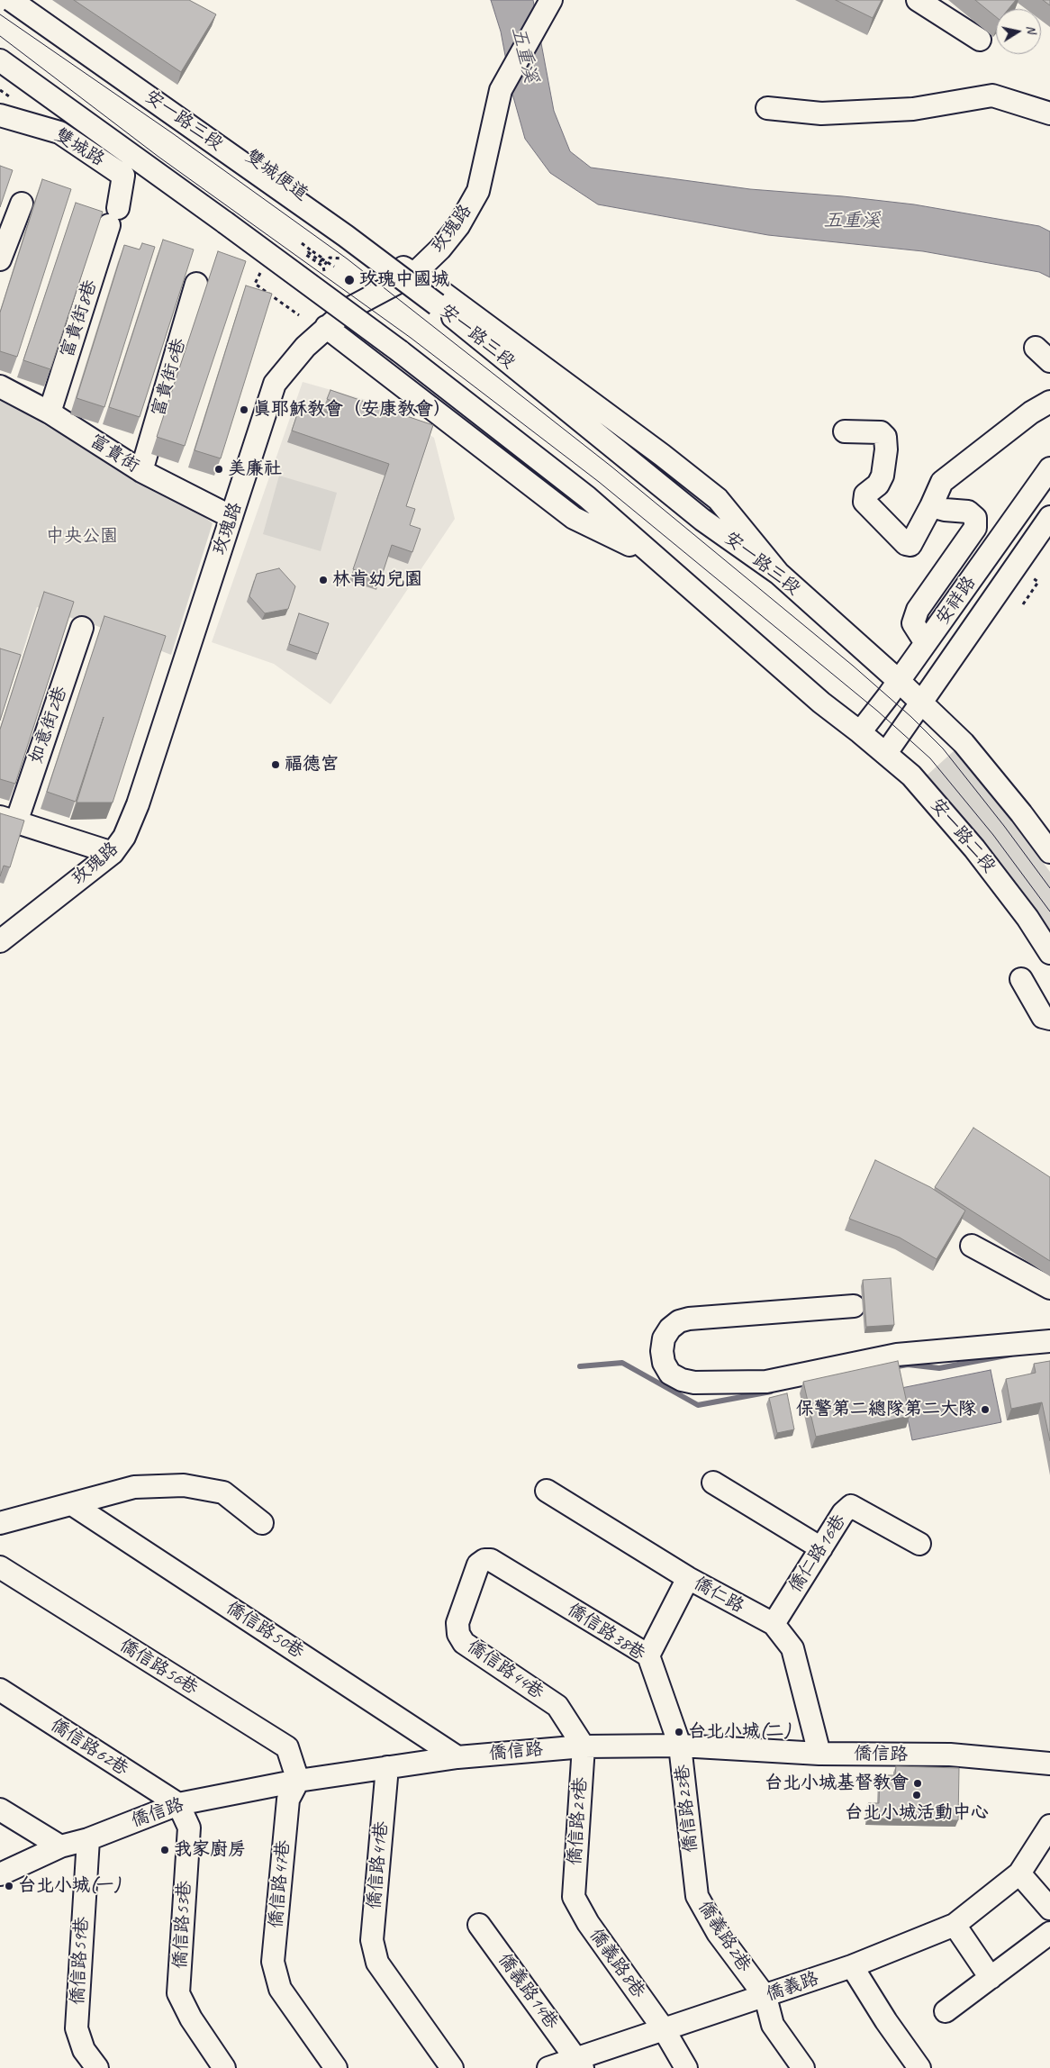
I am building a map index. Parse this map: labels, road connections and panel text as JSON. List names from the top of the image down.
{
  "streets": {
    "street": [
      "安一路三段",
      "雙城路",
      "雙城便道",
      "玫瑰路",
      "富貴街8巷",
      "富貴街6巷",
      "富貴街",
      "安祥路",
      "如意街2巷",
      "安一路二段",
      "僑仁路16巷",
      "僑仁路",
      "僑信路50巷",
      "僑信路38巷",
      "僑信路56巷",
      "僑信路44巷",
      "僑信路62巷",
      "僑信路",
      "僑信路23巷",
      "僑信路29巷",
      "僑信路41巷",
      "僑信路47巷",
      "僑信路53巷",
      "僑義路2巷",
      "僑信路59巷",
      "僑義路8巷",
      "僑義路",
      "僑義路14巷"
    ]
  },
  "crossings": [
    ["安一路三段", "雙城便道"],
    ["安一路三段", "安祥路"],
    ["雙城路", "富貴街8巷"],
    ["雙城便道", "玫瑰路"],
    ["玫瑰路", "富貴街"],
    ["富貴街8巷", "富貴街"],
    ["富貴街6巷", "富貴街"],
    ["安祥路", "安一路二段"],
    ["僑仁路16巷", "僑仁路"],
    ["僑仁路", "僑信路"],
    ["僑信路50巷", "僑信路"],
    ["僑信路38巷", "僑信路44巷"],
    ["僑信路38巷", "僑信路"],
    ["僑信路38巷", "僑信路23巷"],
    ["僑信路56巷", "僑信路"],
    ["僑信路56巷", "僑信路47巷"],
    ["僑信路44巷", "僑信路"],
    ["僑信路44巷", "僑信路29巷"],
    ["僑信路62巷", "僑信路"],
    ["僑信路62巷", "僑信路53巷"],
    ["僑信路", "僑信路23巷"],
    ["僑信路", "僑信路29巷"],
    ["僑信路", "僑信路41巷"],
    ["僑信路", "僑信路47巷"],
    ["僑信路", "僑信路53巷"],
    ["僑信路", "僑信路59巷"],
    ["僑信路23巷", "僑義路2巷"],
    ["僑信路29巷", "僑義路8巷"],
    ["僑義路2巷", "僑義路"],
    ["僑義路8巷", "僑義路"],
    ["僑義路", "僑義路14巷"]
  ],
  "water": ["五重溪"],
  "parks": ["中央公園"],
  "places": [
    "玫瑰中國城",
    "真耶穌教會（安康教會）",
    "美廉社",
    "林肯幼兒園",
    "福德宮",
    "保警第二總隊第二大隊",
    "台北小城(二)",
    "台北小城基督教會",
    "台北小城活動中心",
    "我家廚房",
    "台北小城(一)"
  ],
  "north": "right"
}
